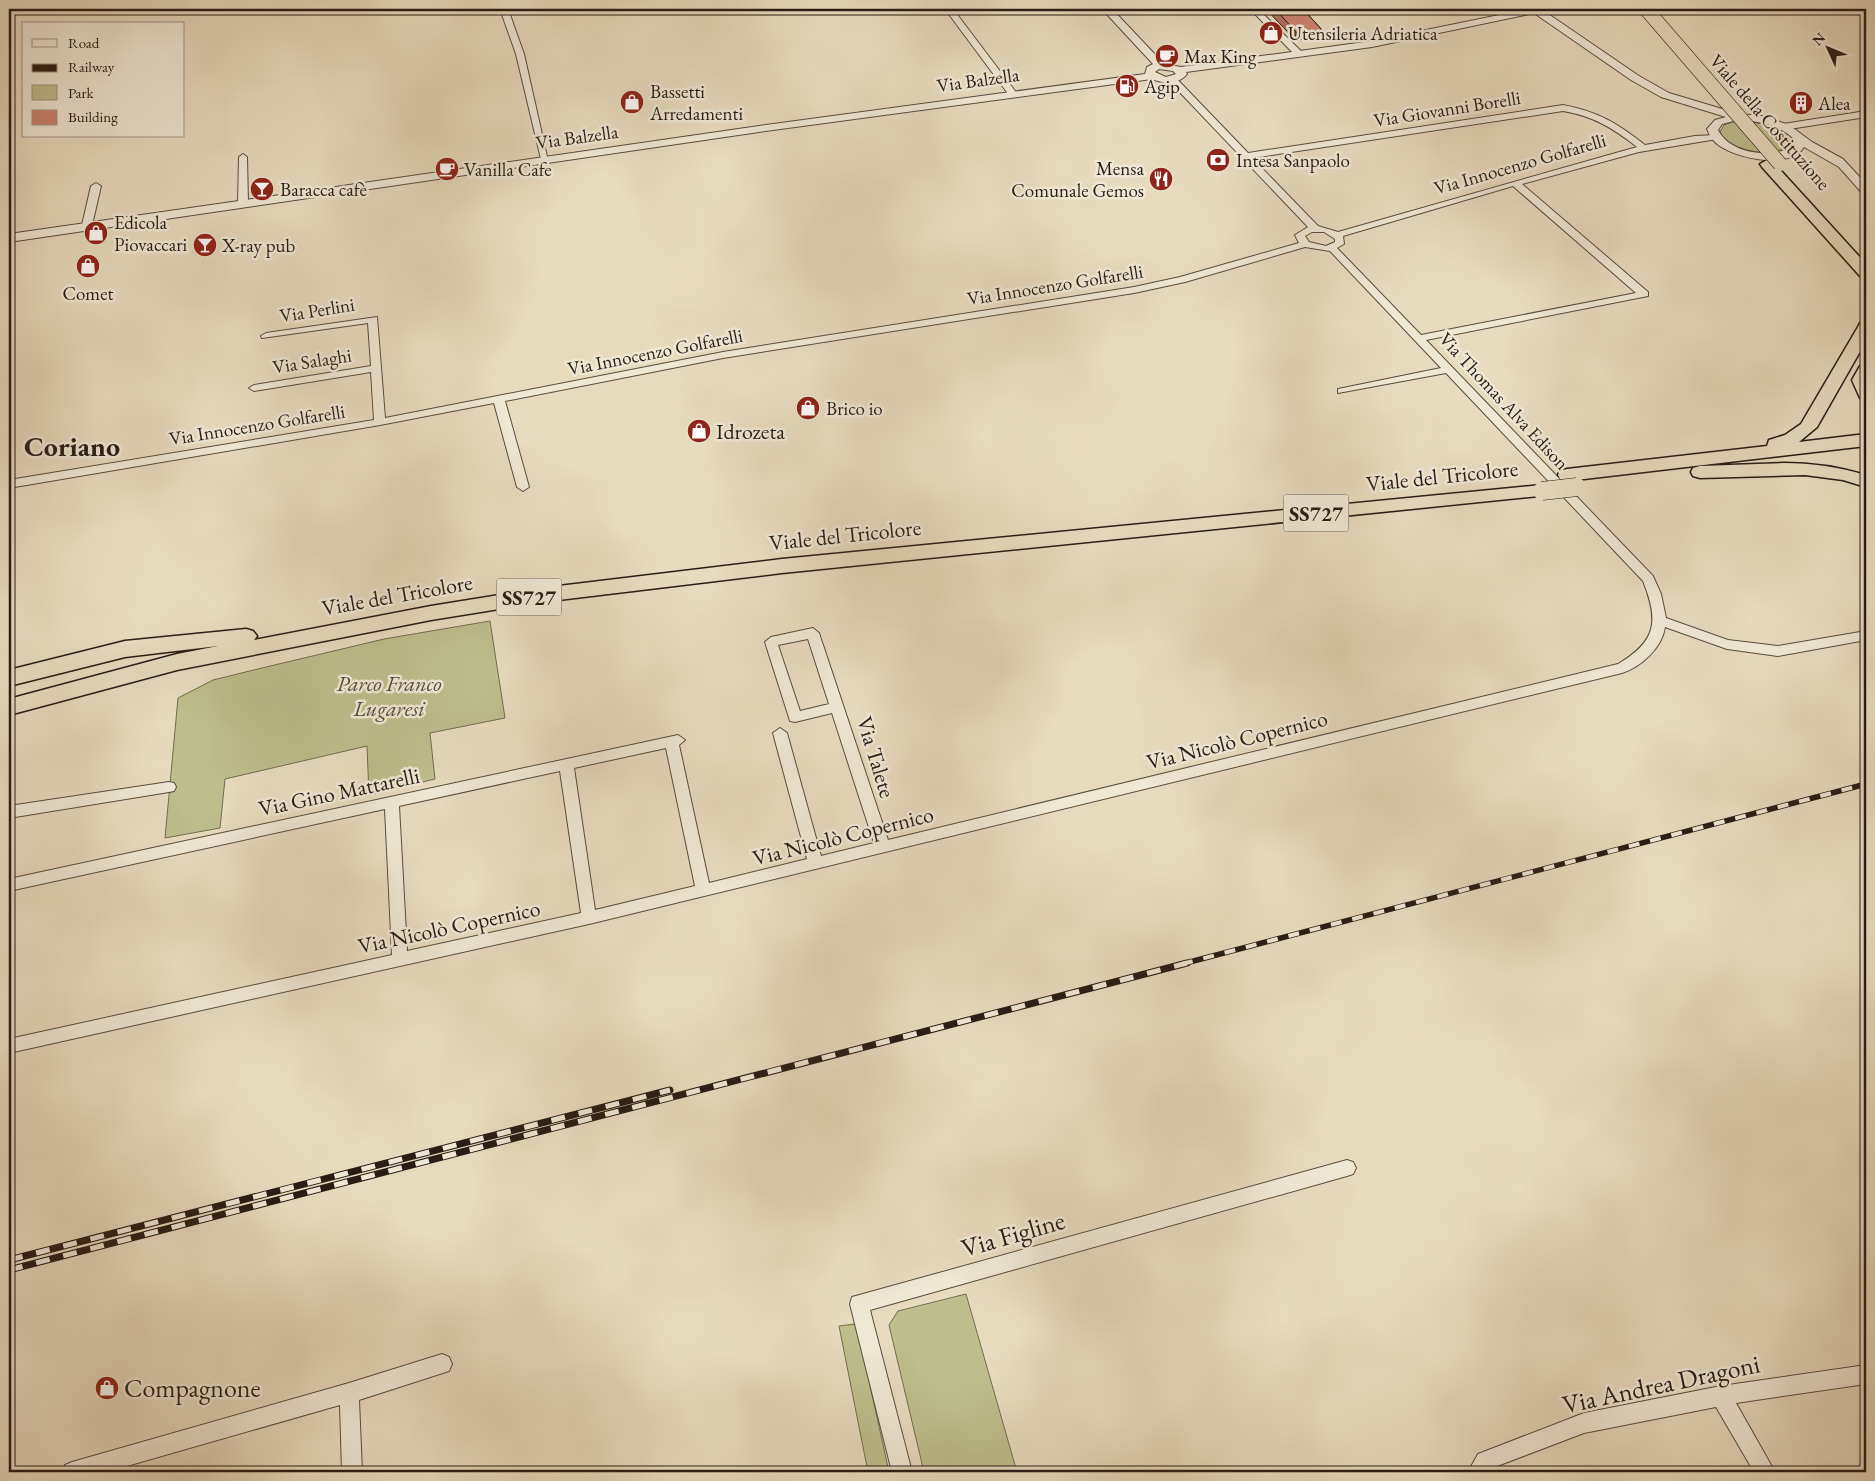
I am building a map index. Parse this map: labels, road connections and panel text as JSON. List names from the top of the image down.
{
  "streets": {
    "highway": ["Viale della Costituzione", "Viale del Tricolore", "SS727"],
    "street": [
      "Via Balzella",
      "Via Giovanni Borelli",
      "Via Innocenzo Golfarelli",
      "Via Perlini",
      "Via Salaghi",
      "Via Thomas Alva Edison",
      "Via Nicolò Copernico",
      "Via Talete",
      "Via Gino Mattarelli",
      "Via Figline",
      "Via Andrea Dragoni"
    ]
  },
  "crossings": [
    ["Via Giovanni Borelli", "Via Innocenzo Golfarelli"],
    ["Via Perlini", "Via Salaghi"],
    ["Via Thomas Alva Edison", "Via Nicolò Copernico"],
    ["Via Nicolò Copernico", "Via Talete"],
    ["Via Nicolò Copernico", "Via Gino Mattarelli"]
  ],
  "districts": ["Coriano"],
  "parks": ["Parco Franco Lugaresi"],
  "places": {
    "shop": [
      "Utensileria Adriatica",
      "Bassetti Arredamenti",
      "Edicola Piovaccari",
      "Comet",
      "Brico io",
      "Idrozeta",
      "Compagnone"
    ],
    "cafe": ["Max King", "Vanilla Cafe"],
    "fuel station": ["Agip"],
    "building": ["Alea"],
    "bank": ["Intesa Sanpaolo"],
    "restaurant": ["Mensa Comunale Gemos"],
    "bar": ["Baracca cafè", "X-ray pub"]
  },
  "legend": [
    "Road",
    "Railway",
    "Park",
    "Building"
  ],
  "north": "top left"
}
